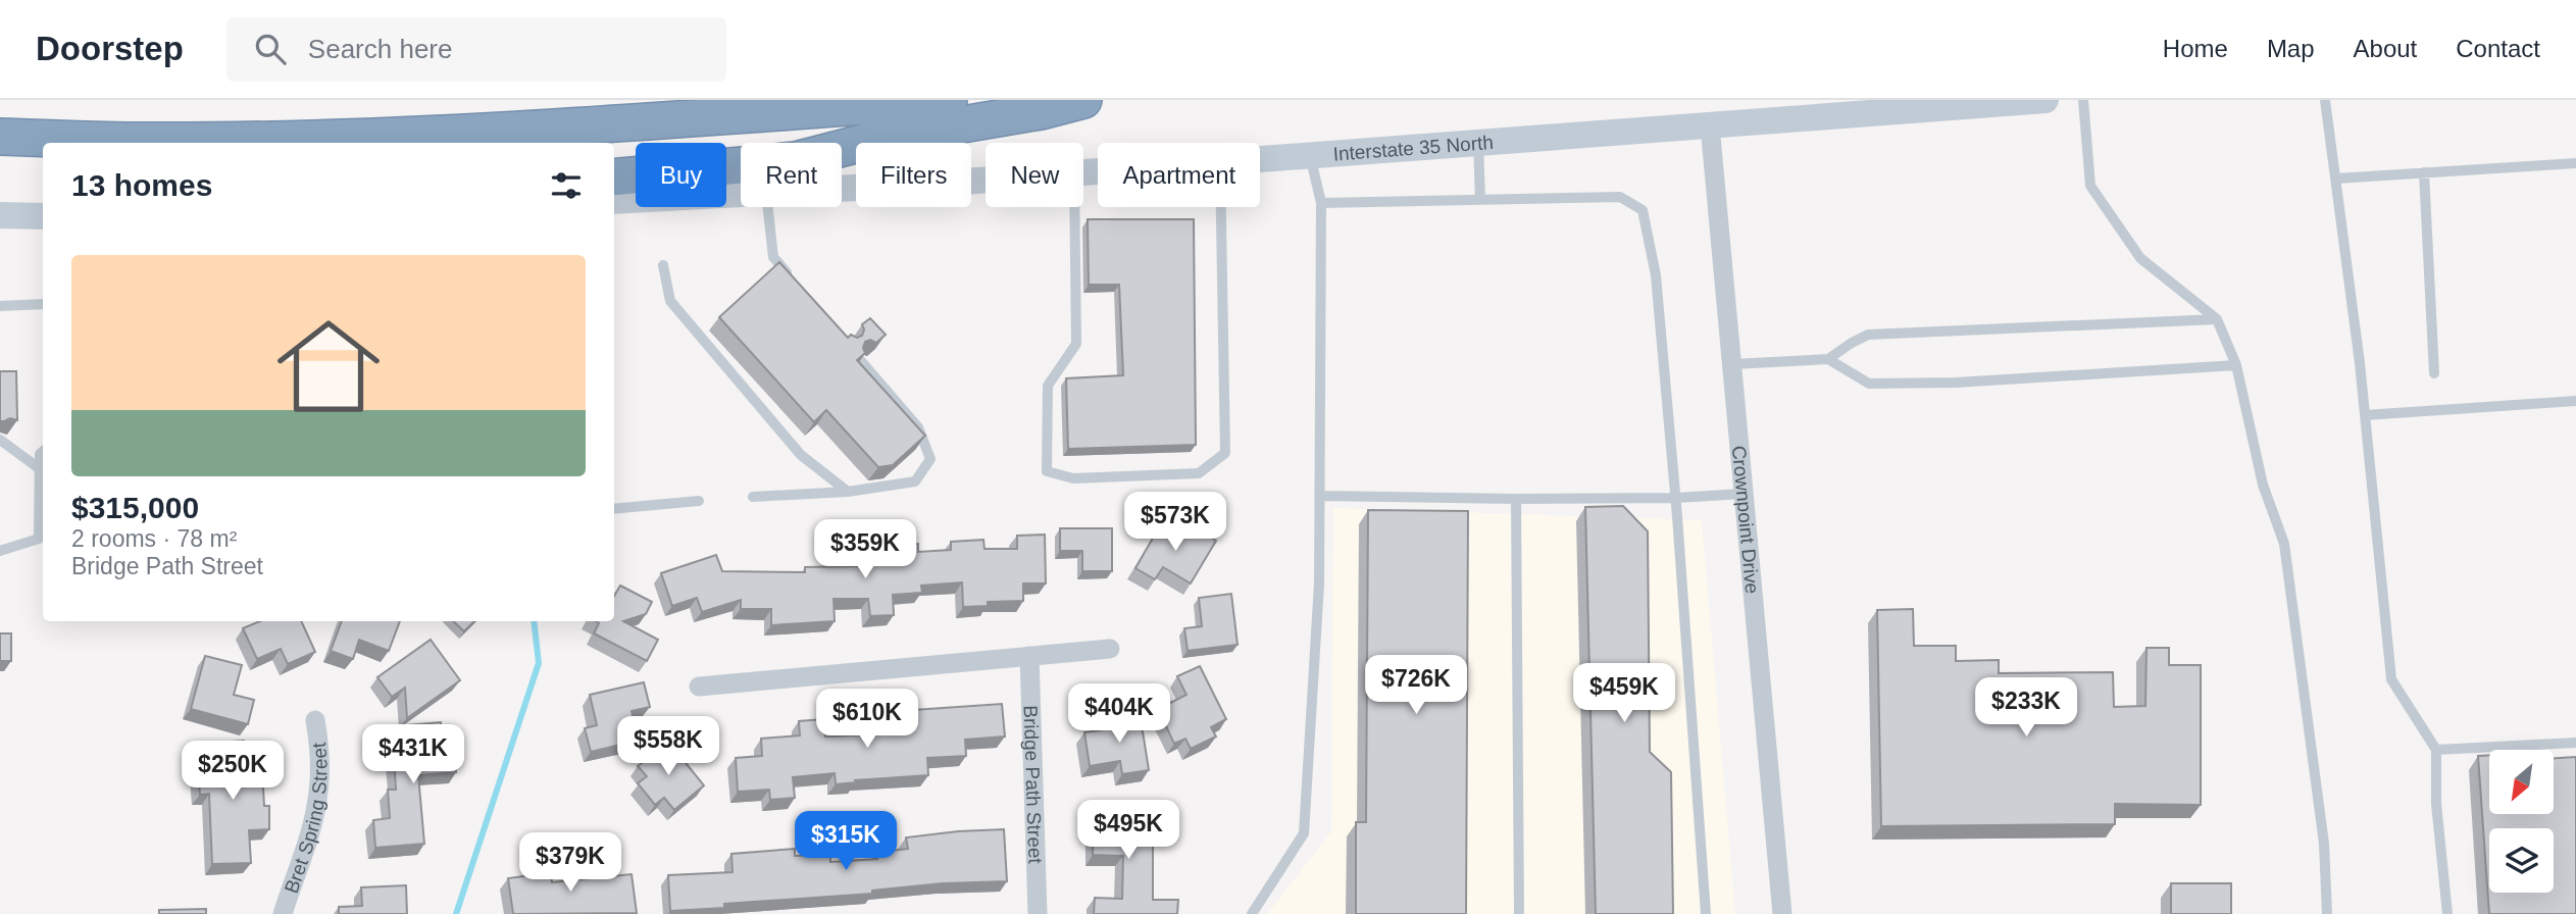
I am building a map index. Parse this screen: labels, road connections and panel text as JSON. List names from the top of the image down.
{
  "streets": {
    "main road": ["Interstate 35 North"],
    "street": ["Crownpoint Drive", "Bridge Path Street", "Bret Spring Street"]
  },
  "crossings": [
    ["Interstate 35 North", "Crownpoint Drive"]
  ],
  "north": "bottom left",
  "page": {
    "header": "Doorstep",
    "search": "Search here",
    "nav": [
      "Home",
      "Map",
      "About",
      "Contact"
    ],
    "chip": [
      "Buy",
      "Rent",
      "Filters",
      "New",
      "Apartment"
    ],
    "heading": "13 homes",
    "list": [
      {
        "name": "$315,000",
        "note": "2 rooms · 78 m² · Bridge Path Street"
      }
    ],
    "price": [
      "$573K",
      "$359K",
      "$726K",
      "$459K",
      "$233K",
      "$404K",
      "$610K",
      "$558K",
      "$431K",
      "$250K",
      "$495K",
      "$315K",
      "$379K"
    ]
  }
}
